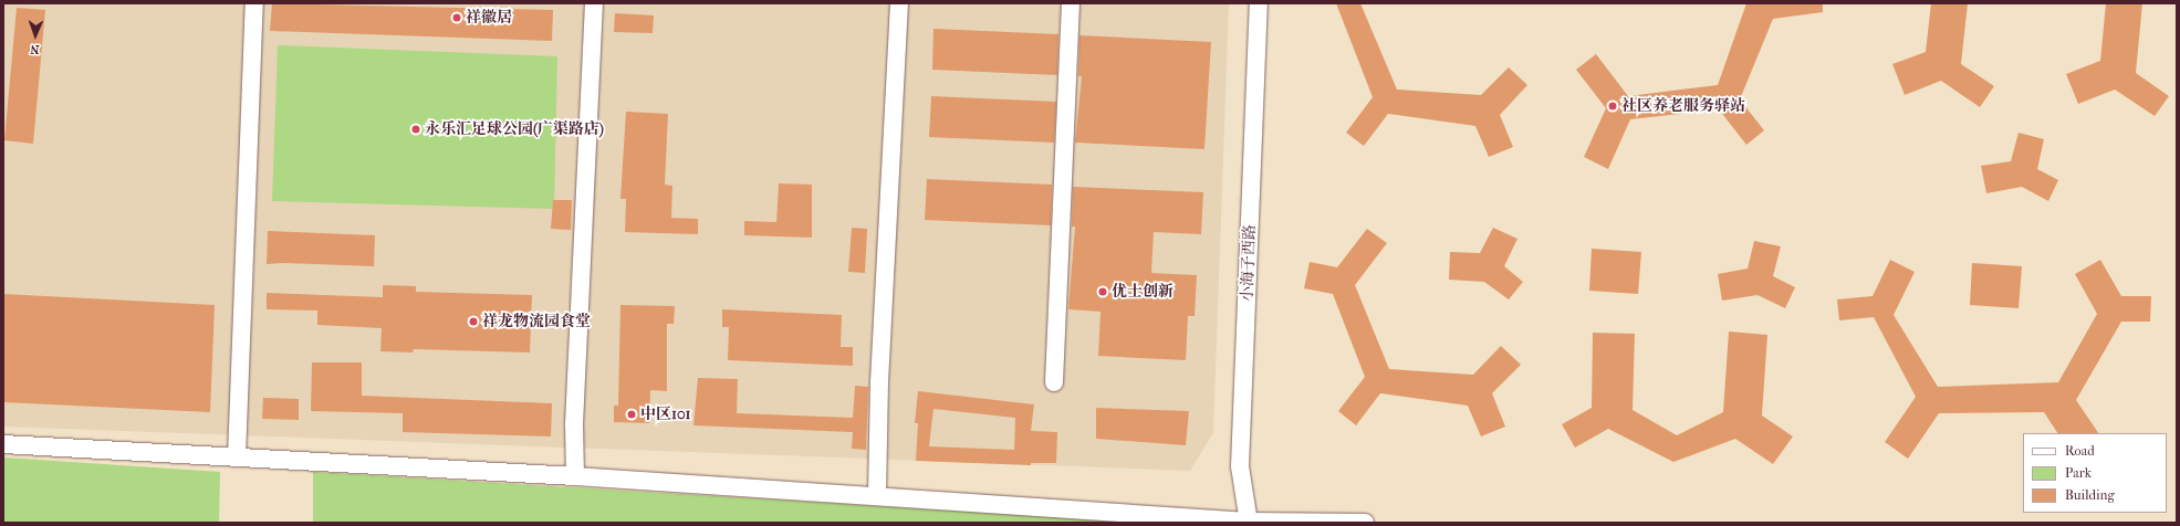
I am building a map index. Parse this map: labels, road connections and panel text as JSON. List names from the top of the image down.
{
  "streets": {
    "street": ["小海子西路"]
  },
  "places": [
    "祥徽居",
    "社区养老服务驿站",
    "永乐汇足球公园(广渠路店)",
    "优士创新",
    "祥龙物流园食堂",
    "中区101"
  ],
  "legend": ["Road", "Park", "Building"],
  "north": "bottom"
}
